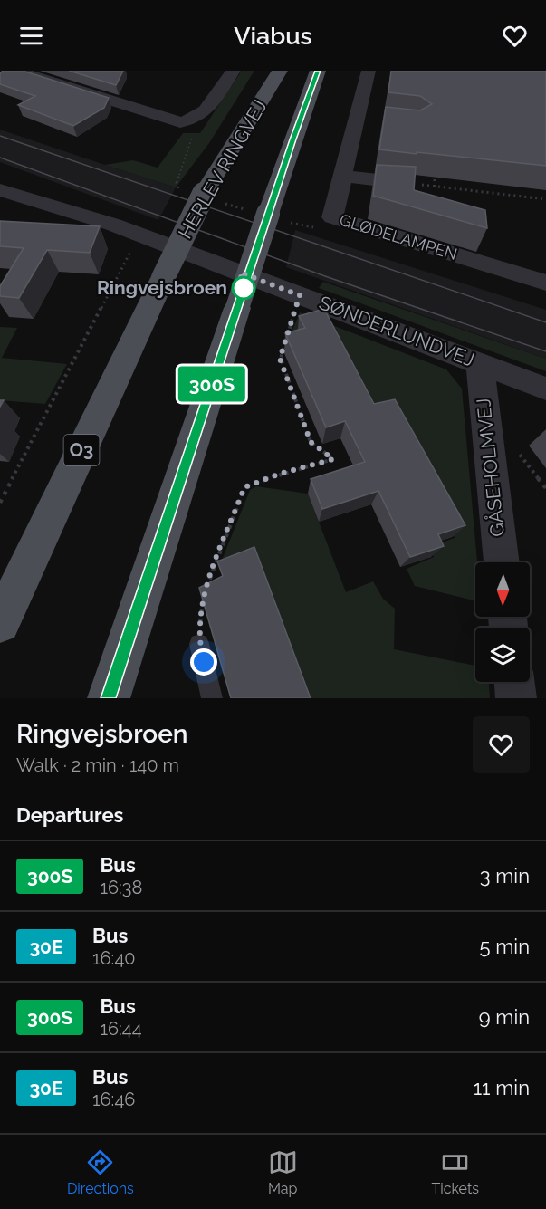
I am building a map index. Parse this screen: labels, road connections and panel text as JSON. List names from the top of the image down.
{
  "streets": {
    "main road": ["HERLEV RINGVEJ", "O3"],
    "street": ["GLØDELAMPEN", "SØNDERLUNDVEJ", "GÅSEHOLMVEJ"]
  },
  "crossings": [
    ["SØNDERLUNDVEJ", "GÅSEHOLMVEJ"]
  ],
  "places": ["Ringvejsbroen"],
  "lines": ["bus line 300S"],
  "north": "bottom",
  "page": {
    "header": "Viabus",
    "on_map": "300S",
    "heading": [
      ["Ringvejsbroen", "Walk · 2 min · 140 m"],
      "Departures"
    ],
    "list": [
      {
        "mark": "300S",
        "name": "Bus",
        "note": "16:38",
        "value": "3 min"
      },
      {
        "mark": "30E",
        "name": "Bus",
        "note": "16:40",
        "value": "5 min"
      },
      {
        "mark": "300S",
        "name": "Bus",
        "note": "16:44",
        "value": "9 min"
      },
      {
        "mark": "30E",
        "name": "Bus",
        "note": "16:46",
        "value": "11 min"
      }
    ],
    "tabs": ["Directions", "Map", "Tickets"]
  }
}
